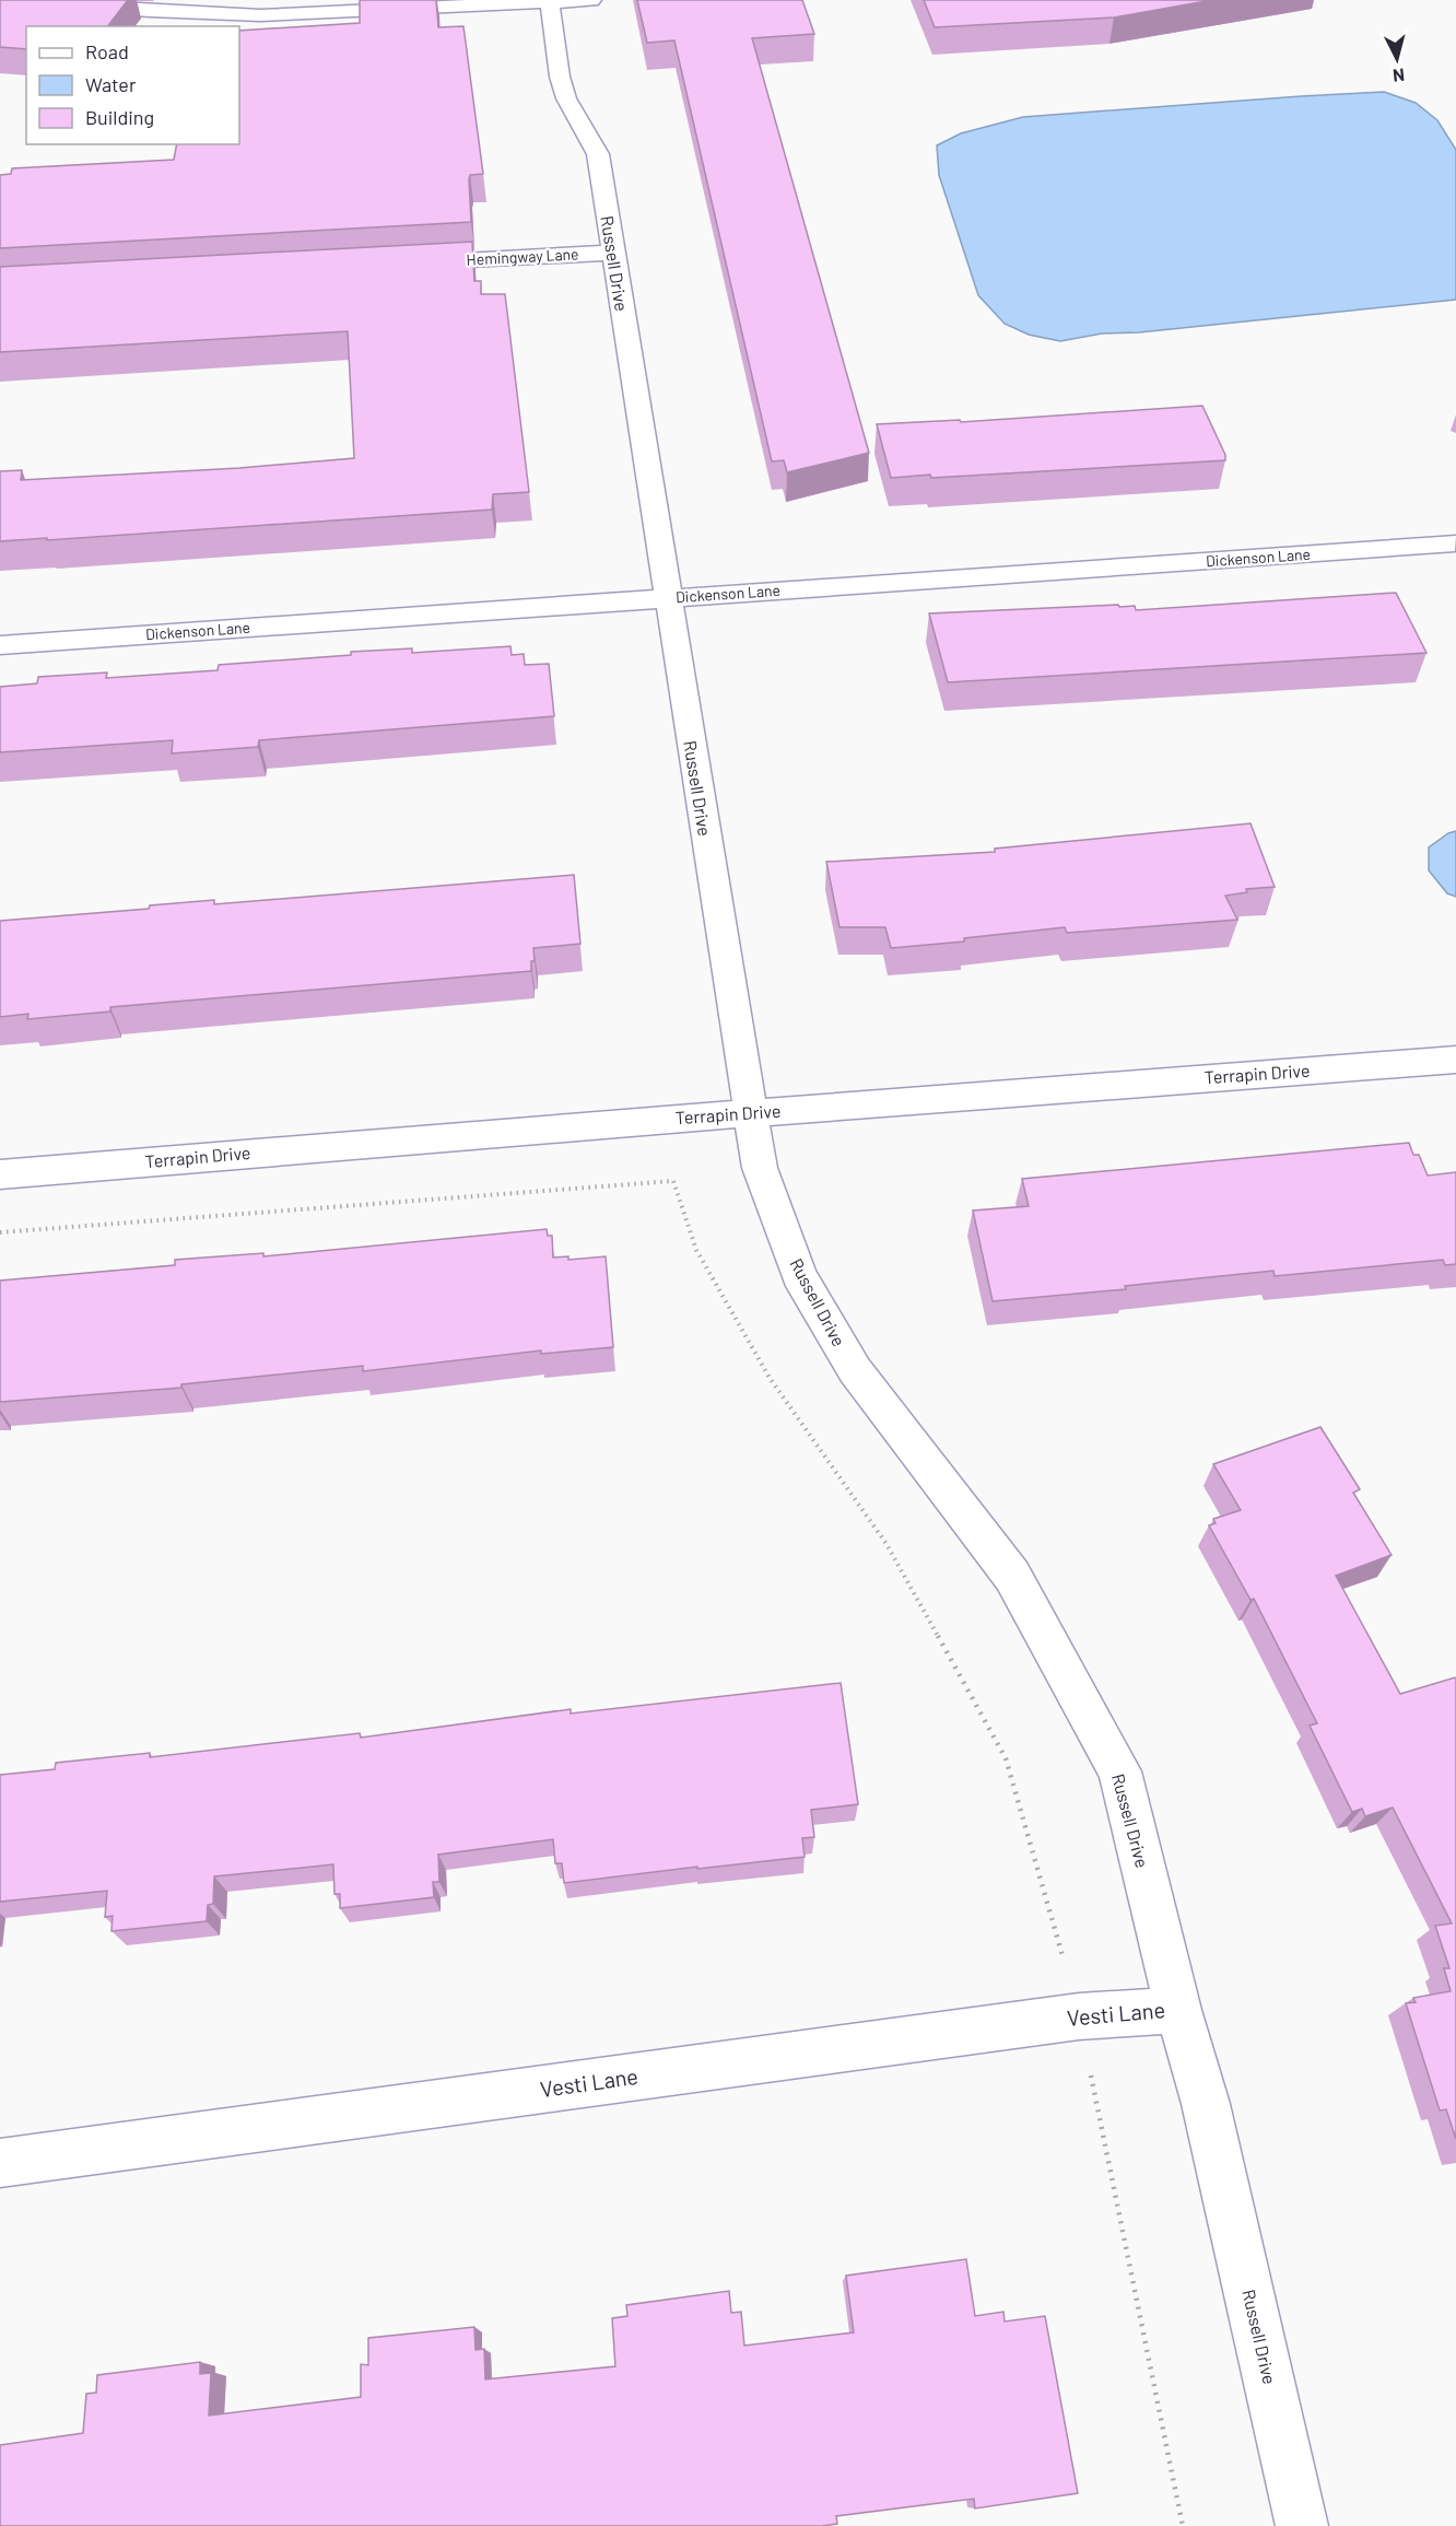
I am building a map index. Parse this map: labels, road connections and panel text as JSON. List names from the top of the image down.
{
  "streets": {
    "street": [
      "Hemingway Lane",
      "Russell Drive",
      "Dickenson Lane",
      "Terrapin Drive",
      "Vesti Lane"
    ]
  },
  "crossings": [
    ["Hemingway Lane", "Russell Drive"],
    ["Russell Drive", "Dickenson Lane"],
    ["Russell Drive", "Terrapin Drive"],
    ["Russell Drive", "Vesti Lane"]
  ],
  "legend": ["Road", "Water", "Building"],
  "north": "bottom"
}
